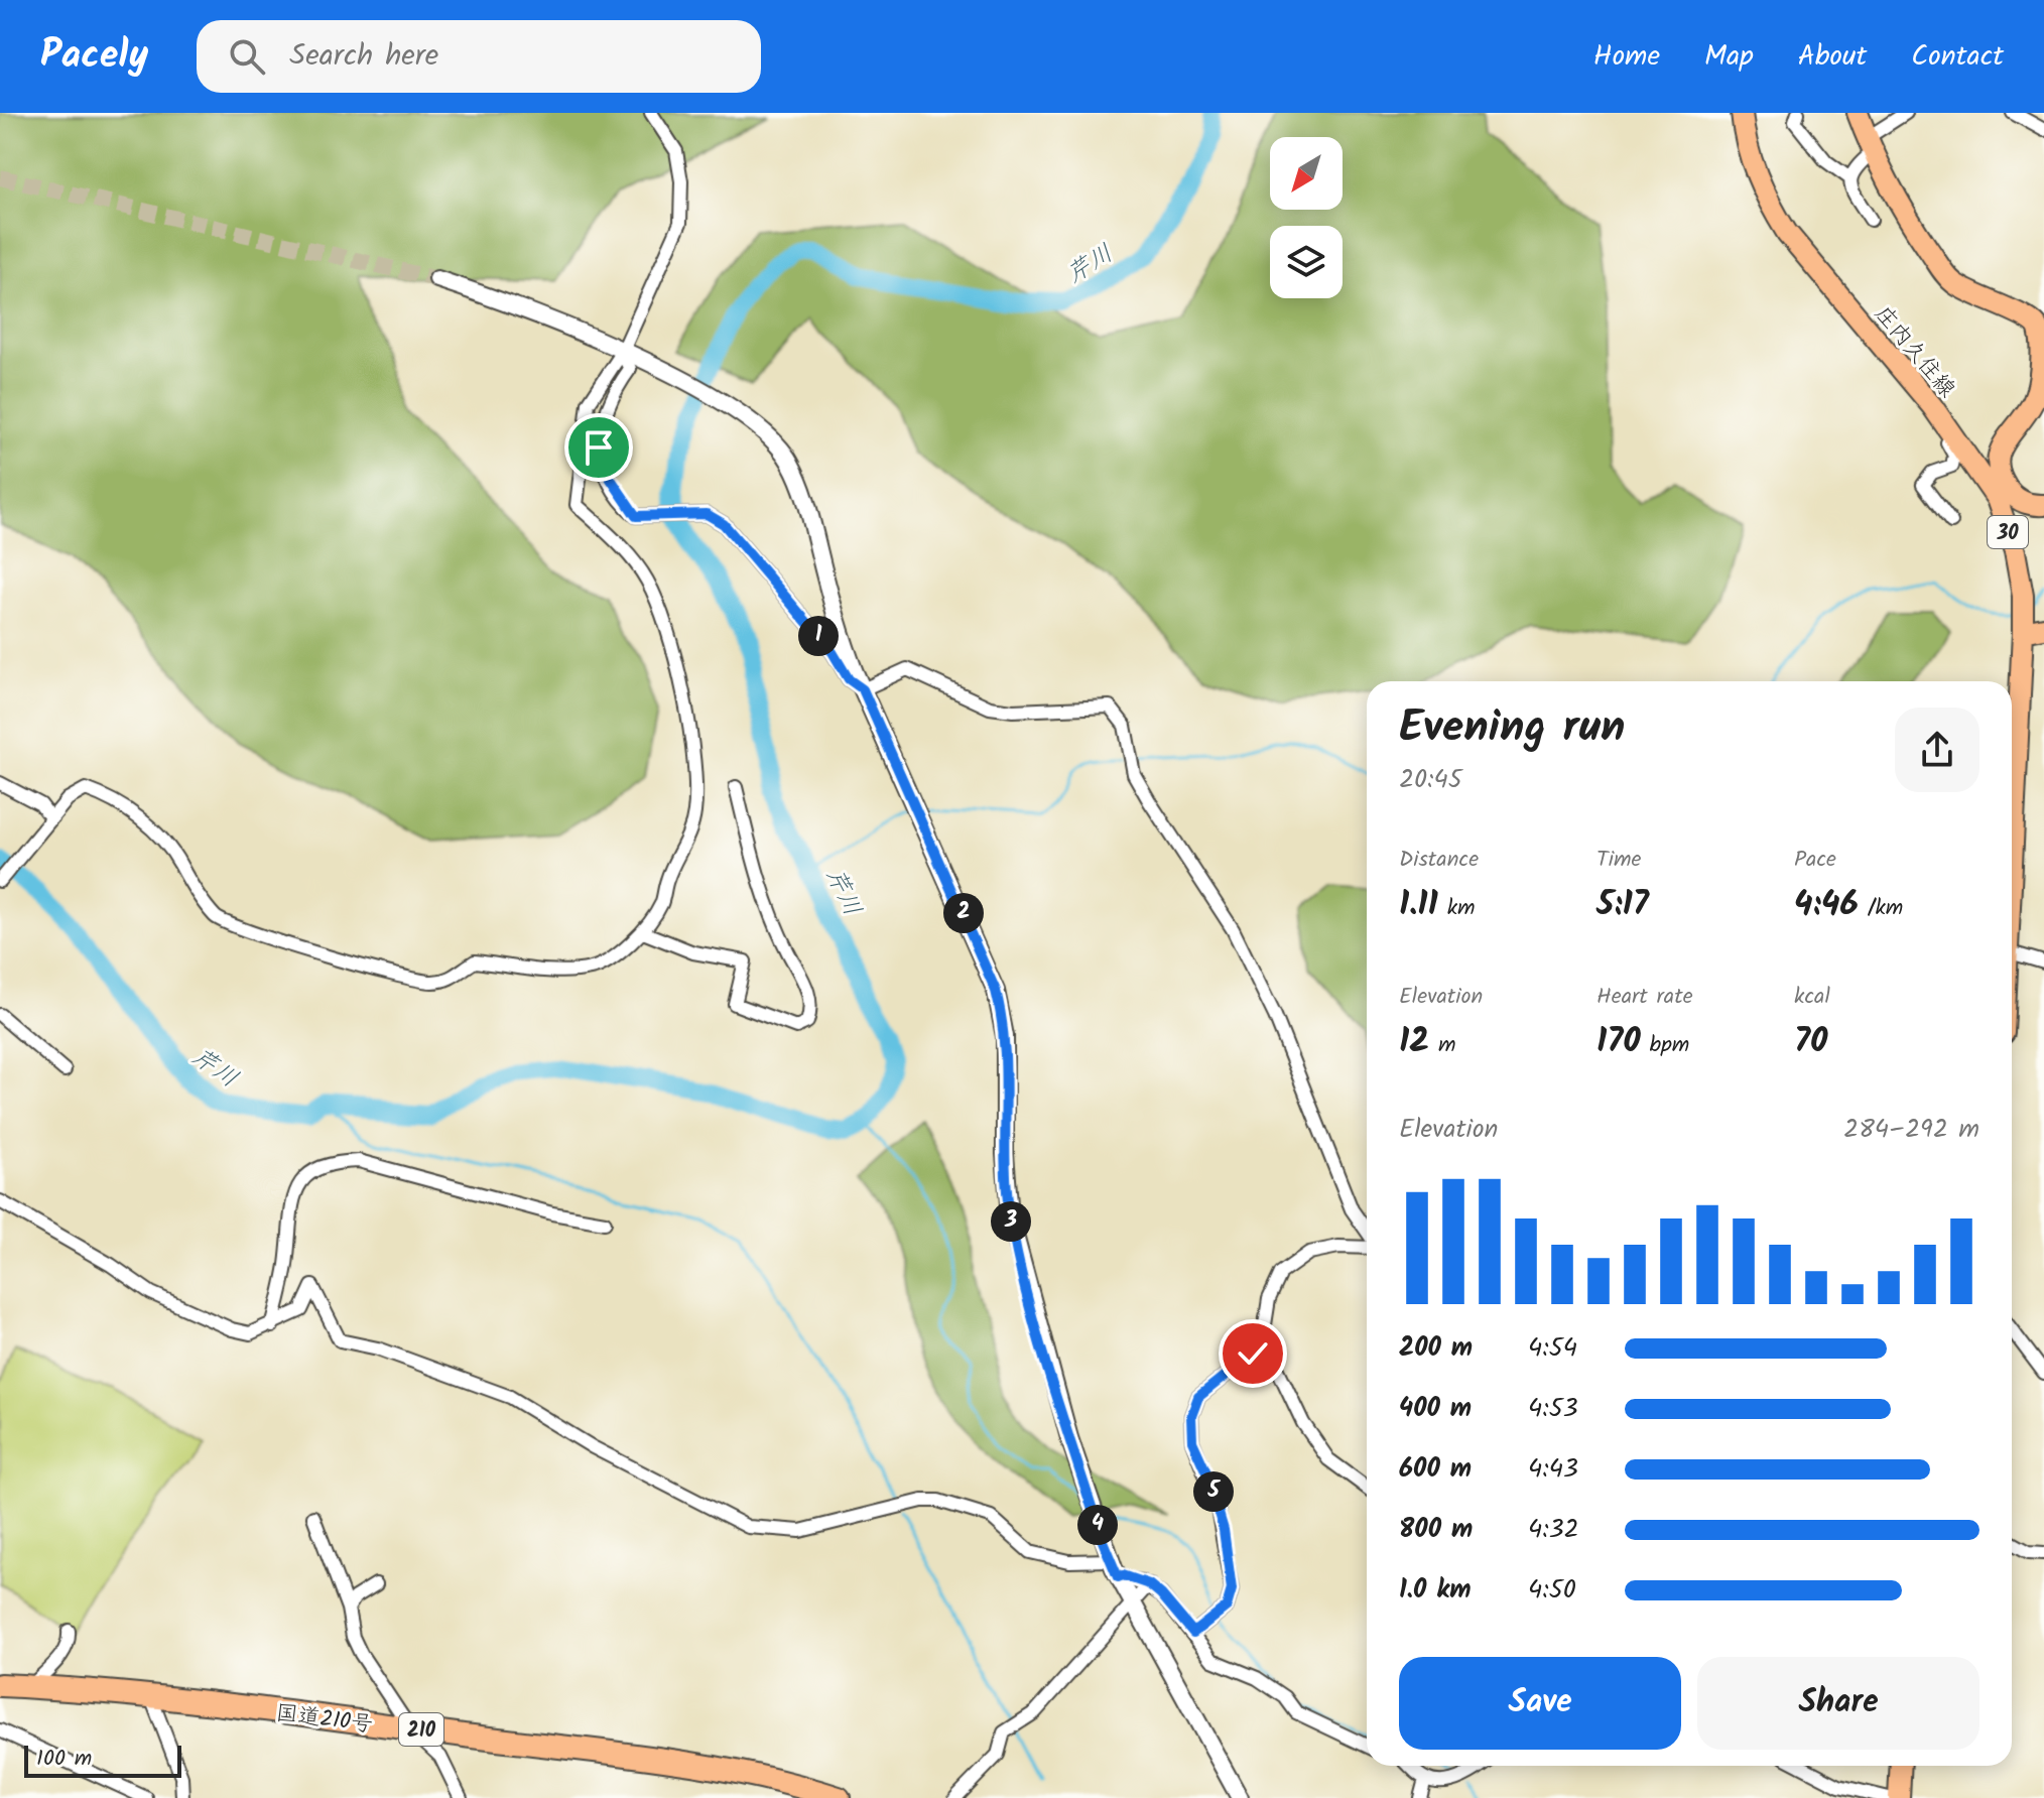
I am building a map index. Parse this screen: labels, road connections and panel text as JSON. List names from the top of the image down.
{
  "streets": {
    "highway": ["国道210号", "210"],
    "main road": ["庄内久住線", "30"]
  },
  "water": ["芹川"],
  "scale_bar": "100 m",
  "north": "bottom left",
  "page": {
    "header": "Pacely",
    "search": "Search here",
    "nav": [
      "Home",
      "Map",
      "About",
      "Contact"
    ],
    "pins": [
      "1",
      "2",
      "3",
      "5",
      "4"
    ],
    "heading": ["Evening run", "20:45"],
    "stats": [
      ["Distance", "1.11 km"],
      ["Time", "5:17"],
      ["Pace", "4:46 /km"],
      ["Elevation", "12 m"],
      ["Heart rate", "170 bpm"],
      ["kcal", "70"]
    ],
    "chart": ["Elevation", "284–292 m"],
    "list": [
      {
        "name": "200 m",
        "note": "4:54"
      },
      {
        "name": "400 m",
        "note": "4:53"
      },
      {
        "name": "600 m",
        "note": "4:43"
      },
      {
        "name": "800 m",
        "note": "4:32"
      },
      {
        "name": "1.0 km",
        "note": "4:50"
      }
    ],
    "buttons": ["Save", "Share"],
    "scale": "100 m"
  }
}
